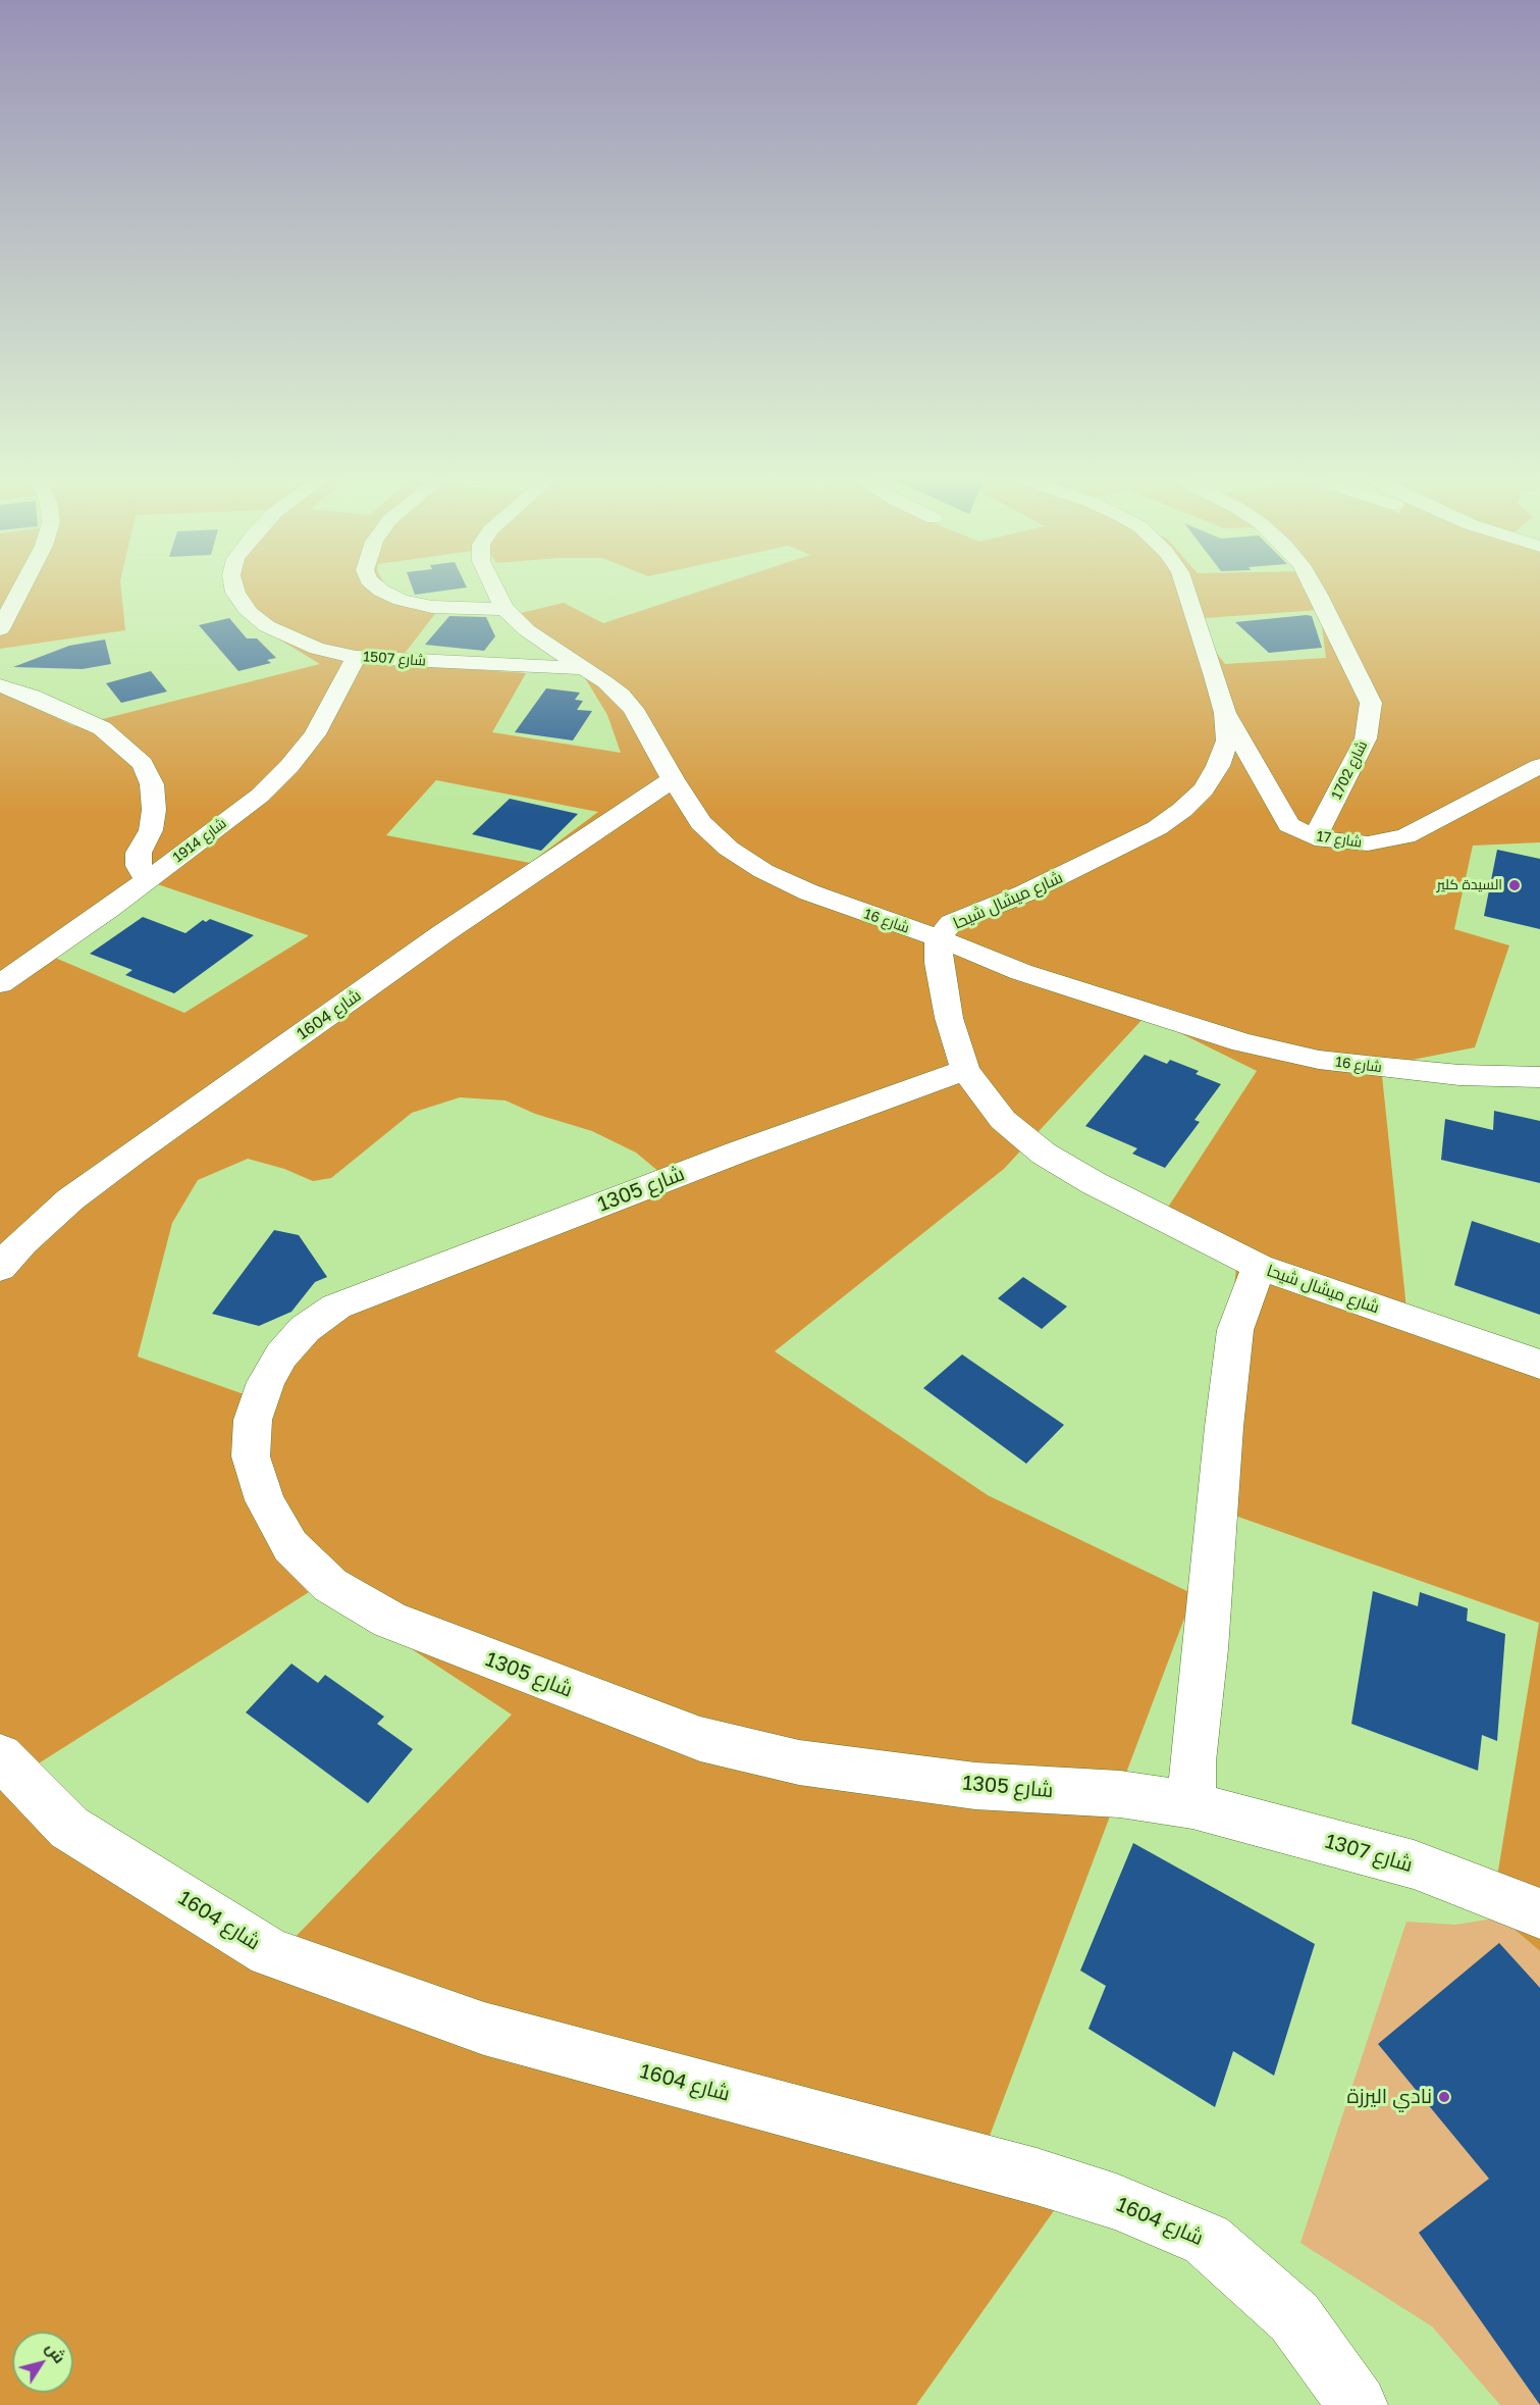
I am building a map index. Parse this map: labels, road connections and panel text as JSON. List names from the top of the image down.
{
  "streets": {
    "street": [
      "شارع 1507",
      "شارع 1702",
      "شارع 17",
      "شارع 1914",
      "شارع ميشال شيحا",
      "شارع 16",
      "شارع 1604",
      "شارع 1305",
      "شارع 1307"
    ]
  },
  "crossings": [
    ["شارع 1507", "شارع 1914"],
    ["شارع 1507", "شارع 16"],
    ["شارع 1702", "شارع 17"],
    ["شارع 17", "شارع ميشال شيحا"],
    ["شارع ميشال شيحا", "شارع 16"],
    ["شارع ميشال شيحا", "شارع 1305"],
    ["شارع 16", "شارع 1604"],
    ["شارع 1305", "شارع 1307"]
  ],
  "places": ["السيدة كلير", "نادي اليرزة"],
  "north": "top right"
}
